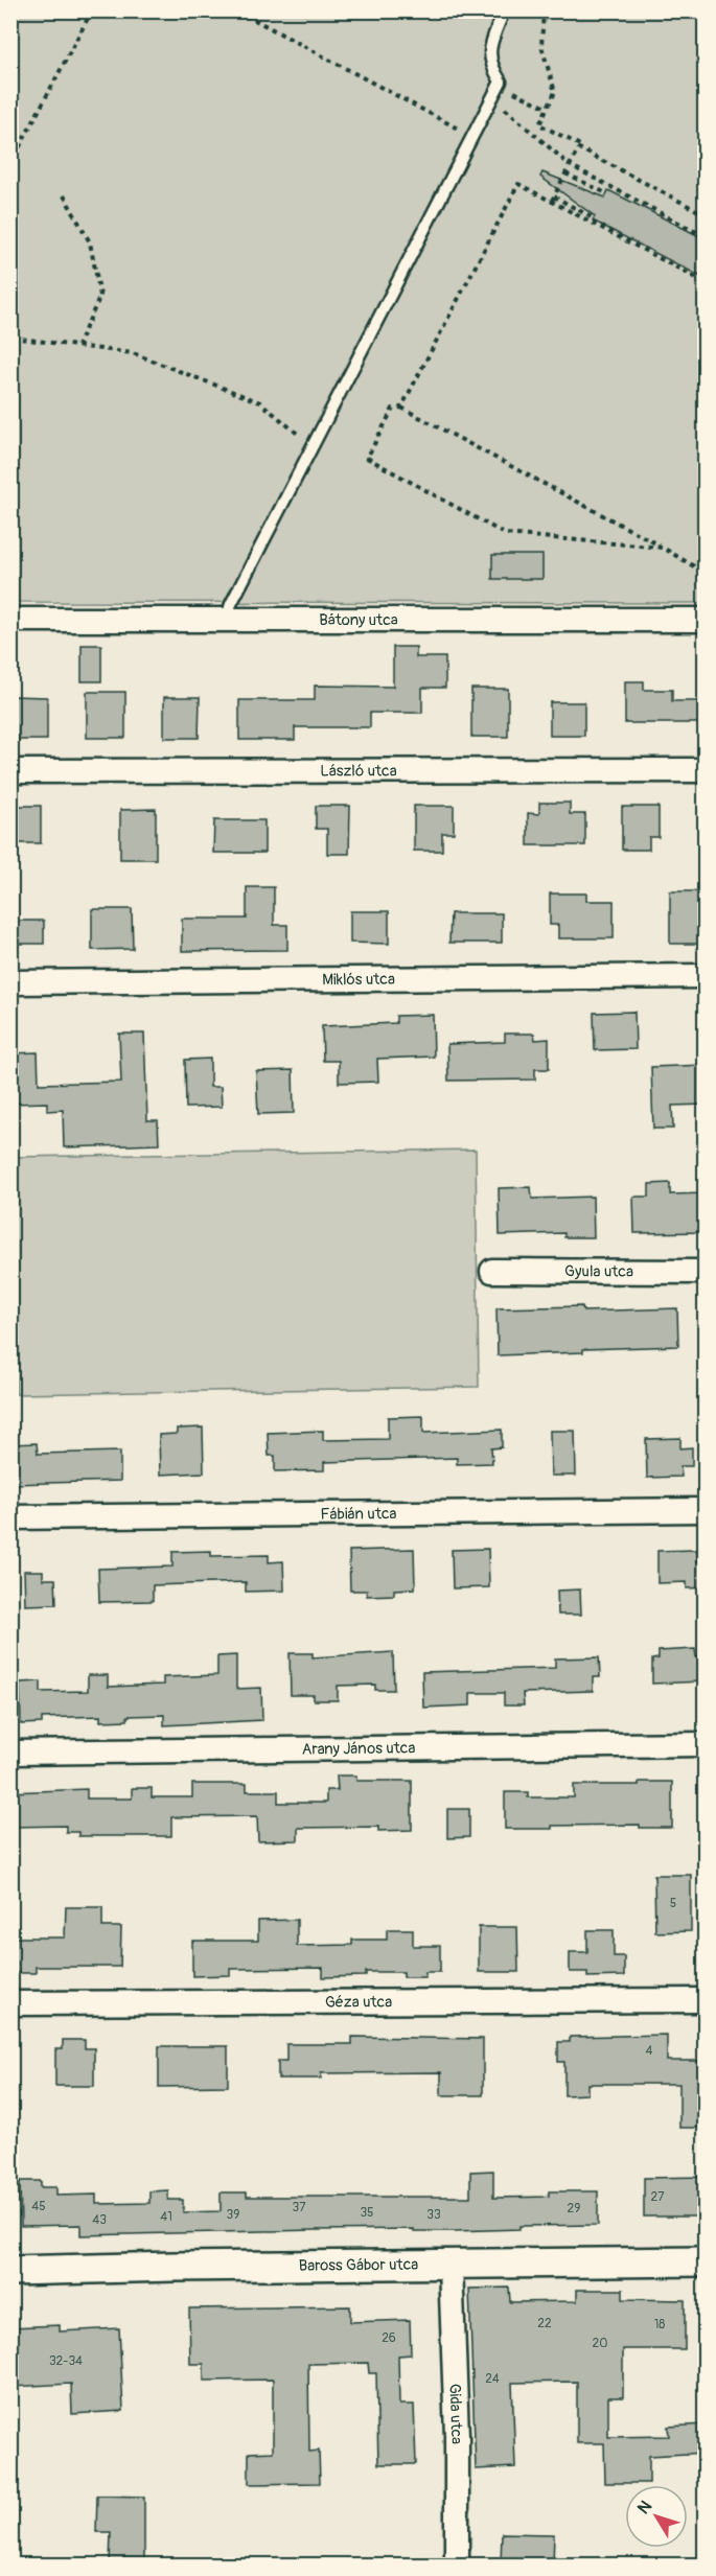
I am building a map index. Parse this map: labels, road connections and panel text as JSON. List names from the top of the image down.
{
  "streets": {
    "street": [
      "Bátony utca",
      "László utca",
      "Miklós utca",
      "Gyula utca",
      "Fábián utca",
      "Arany János utca",
      "Géza utca",
      "Baross Gábor utca",
      "Gida utca"
    ]
  },
  "crossings": [
    ["Baross Gábor utca", "Gida utca"]
  ],
  "house_numbers": [
    "5",
    "4",
    "27",
    "45",
    "37",
    "29",
    "35",
    "39",
    "33",
    "41",
    "43",
    "22",
    "18",
    "26",
    "20",
    "32-34",
    "24"
  ],
  "north": "top left"
}
